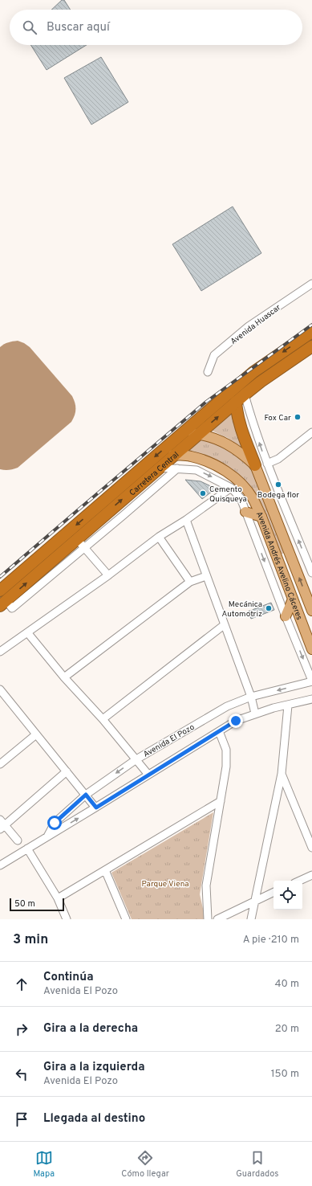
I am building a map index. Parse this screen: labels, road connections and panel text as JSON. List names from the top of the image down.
{
  "streets": {
    "highway": ["Carretera Central"],
    "main road": ["Avenida Andrés Avelino Cáceres"],
    "street": ["Avenida Huascar", "Avenida El Pozo"]
  },
  "crossings": [
    ["Carretera Central", "Avenida Andrés Avelino Cáceres"]
  ],
  "parks": ["Parque Viena"],
  "places": [
    "Fox Car",
    "Bodega flor",
    "Cemento Quisqueya",
    "Mecánica Automotriz"
  ],
  "scale_bar": "50 m",
  "page": {
    "search": "Buscar aquí",
    "scale": "50 m",
    "heading": ["3 min", "A pie · 210 m"],
    "list": [
      ["Continúa", "Avenida El Pozo", "40 m"],
      ["Gira a la derecha", "20 m"],
      ["Gira a la izquierda", "Avenida El Pozo", "150 m"],
      "Llegada al destino"
    ],
    "nav": ["Mapa", "Cómo llegar", "Guardados"]
  }
}
